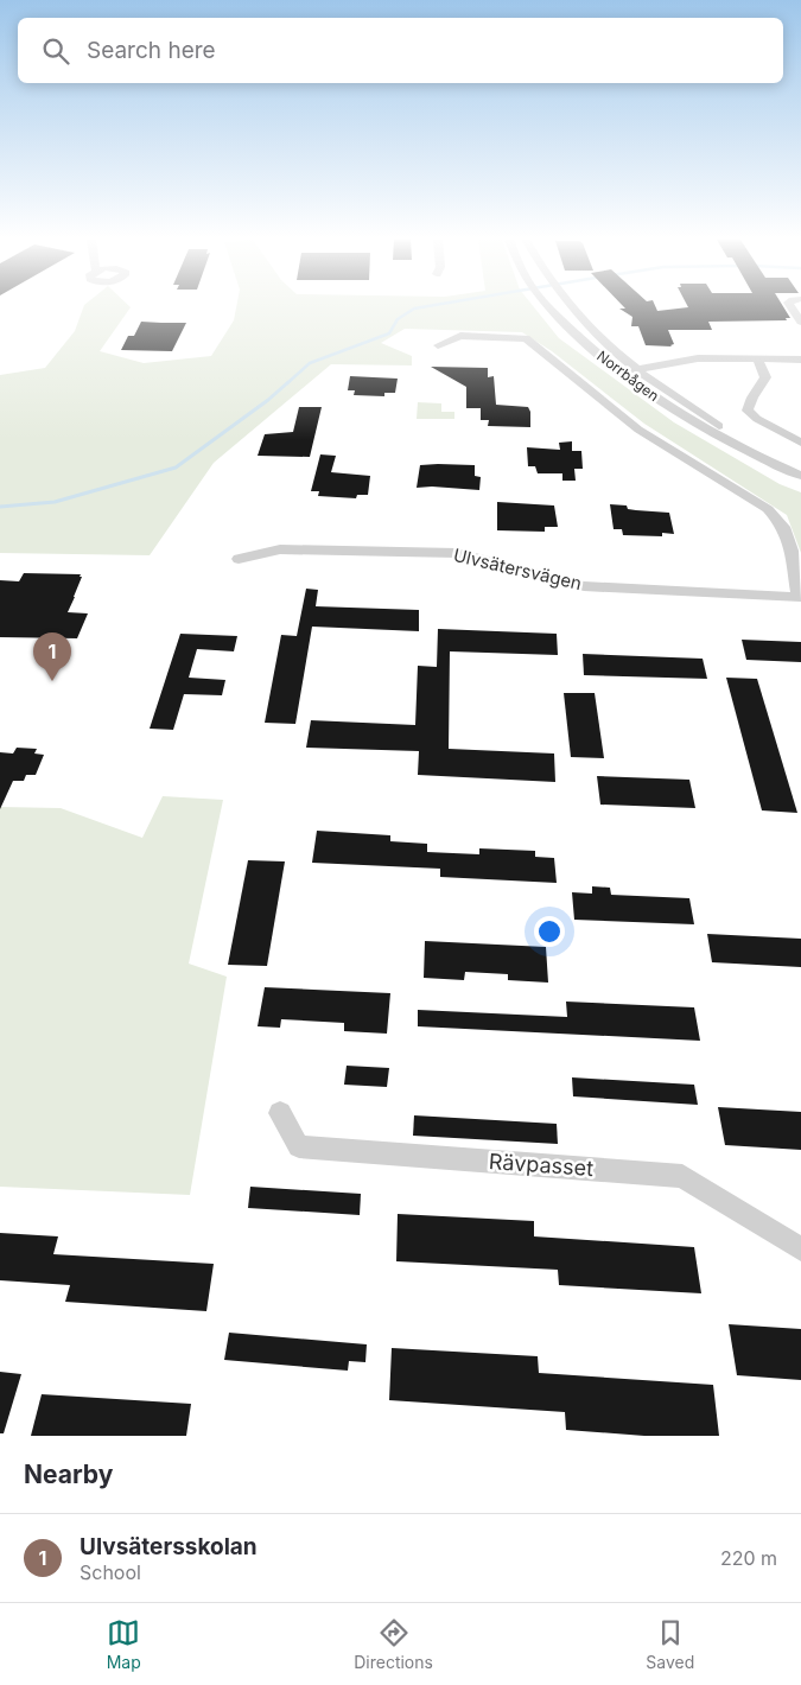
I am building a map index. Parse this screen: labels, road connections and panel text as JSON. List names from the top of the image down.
{
  "streets": {
    "street": ["Norrbågen", "Ulvsätersvägen", "Rävpasset"]
  },
  "page": {
    "search": "Search here",
    "pins": "1",
    "heading": "Nearby",
    "list": [
      {
        "mark": "1",
        "name": "Ulvsätersskolan",
        "note": "School",
        "value": "220 m"
      }
    ],
    "nav": ["Map", "Directions", "Saved"]
  }
}
